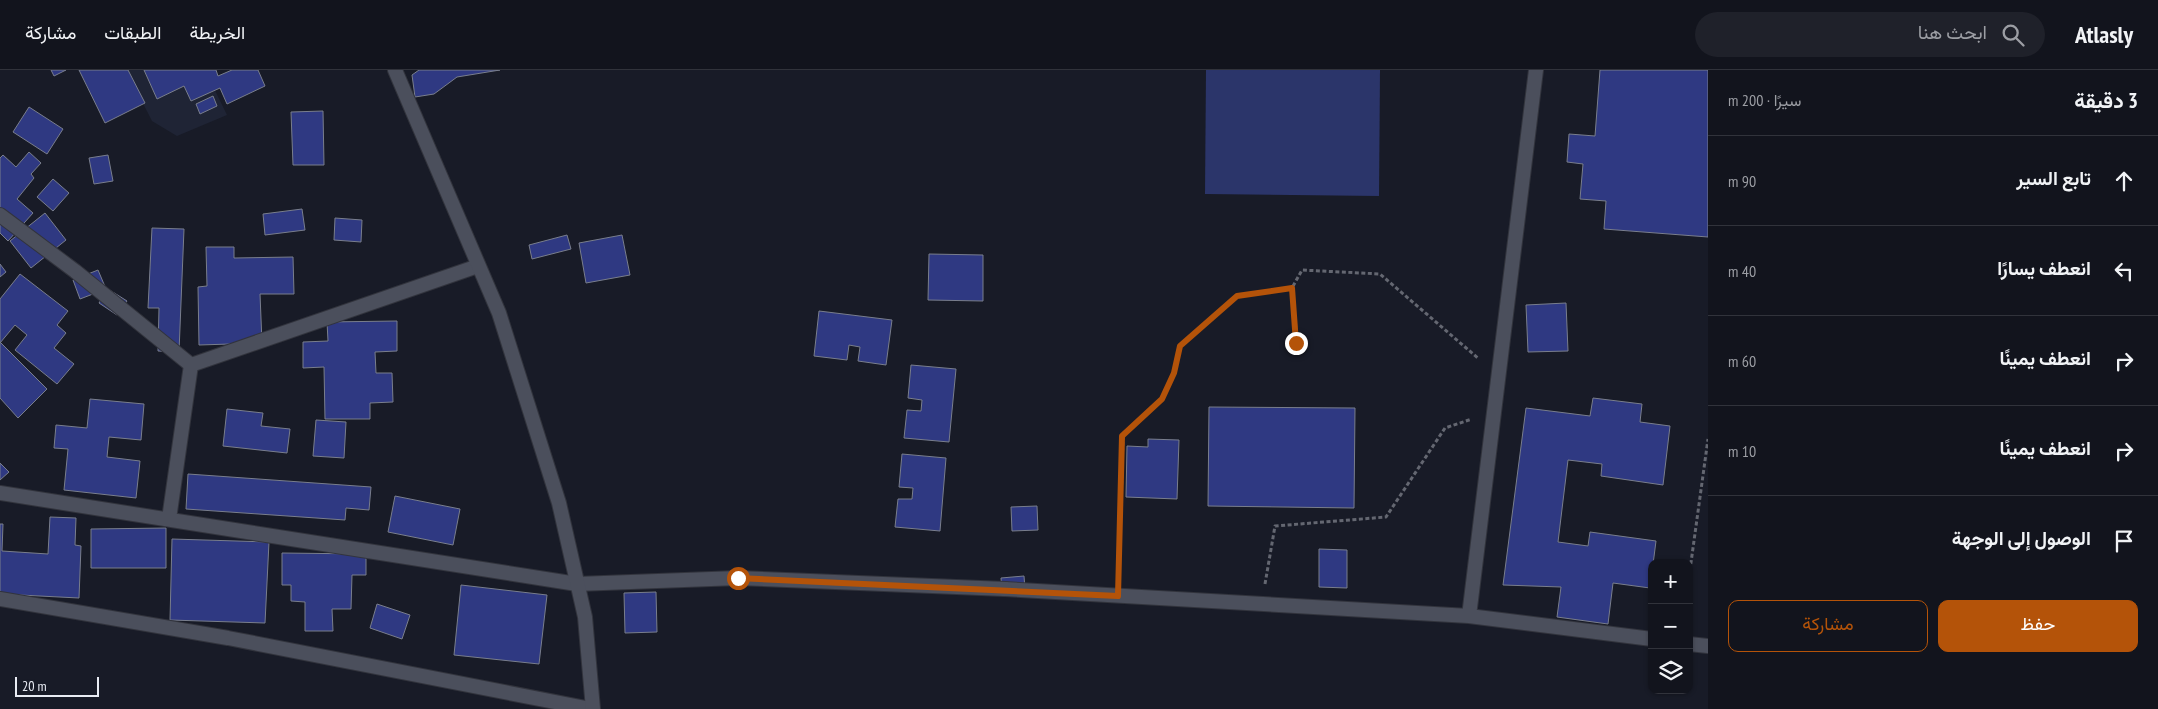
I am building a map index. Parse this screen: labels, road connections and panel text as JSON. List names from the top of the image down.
{
  "scale_bar": "20 m",
  "page": {
    "header": "Atlasly",
    "search": "ابحث هنا",
    "nav": ["الخريطة", "الطبقات", "مشاركة"],
    "heading": ["3 دقيقة", "سيرًا · 200 m"],
    "list": [
      ["تابع السير", "90 m"],
      ["انعطف يسارًا", "40 m"],
      ["انعطف يمينًا", "60 m"],
      ["انعطف يمينًا", "10 m"],
      "الوصول إلى الوجهة"
    ],
    "map_buttons": ["+", "−"],
    "buttons": ["حفظ", "مشاركة"],
    "scale": "20 m"
  }
}
